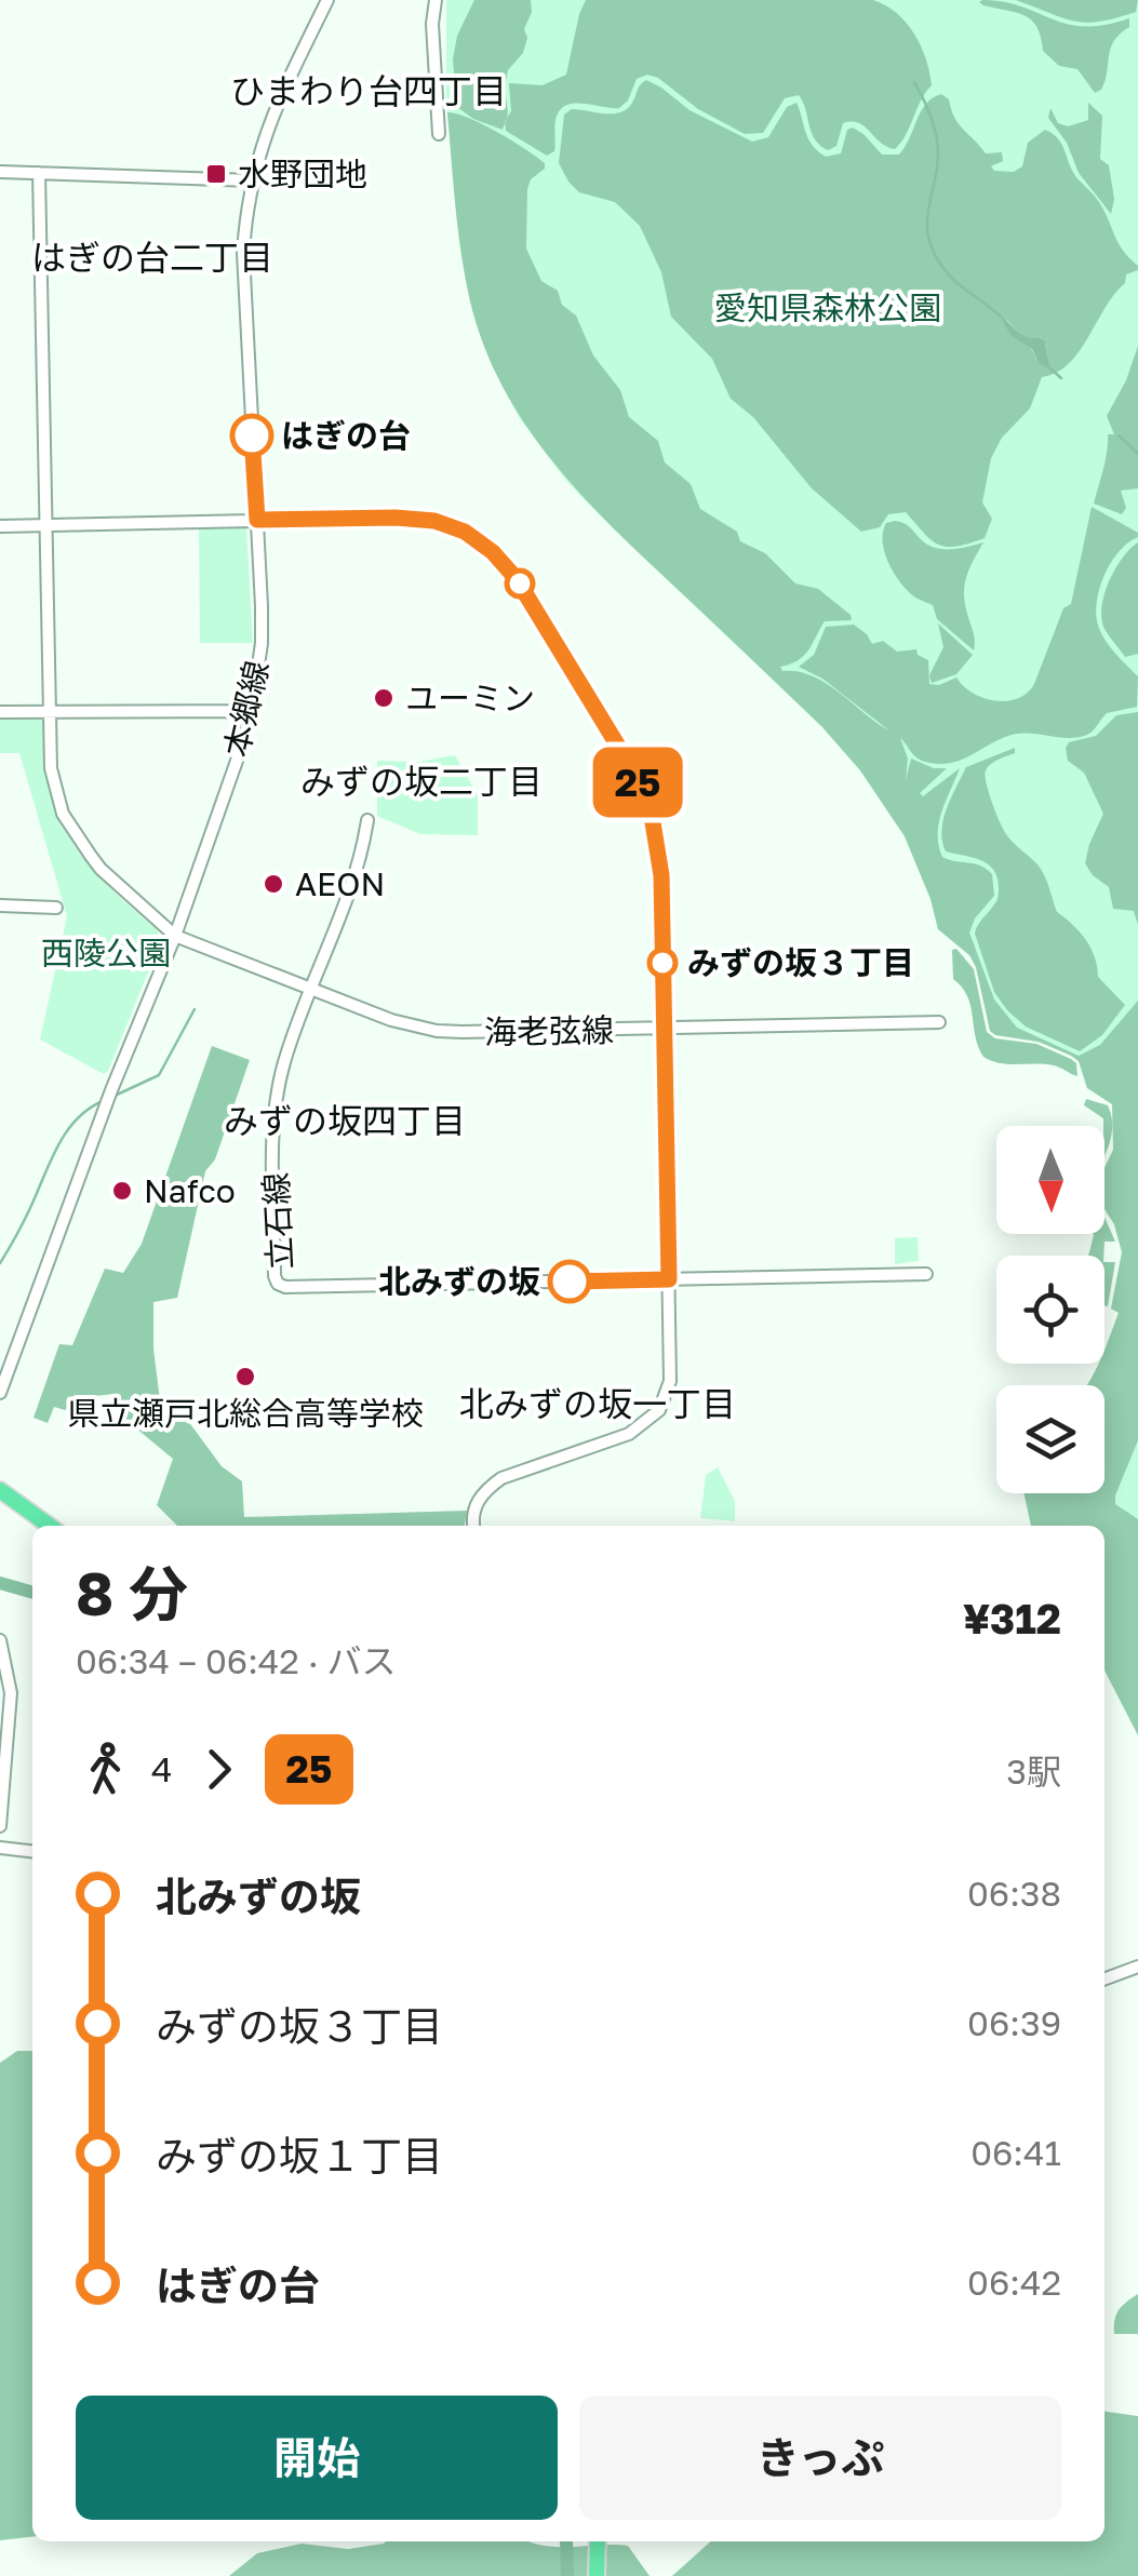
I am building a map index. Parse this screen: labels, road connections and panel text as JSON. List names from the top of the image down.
{
  "streets": {
    "street": ["本郷線", "海老弦線", "立石線"]
  },
  "crossings": [
    ["本郷線", "海老弦線"],
    ["海老弦線", "立石線"]
  ],
  "districts": [
    "ひまわり台四丁目",
    "はぎの台二丁目",
    "みずの坂二丁目",
    "みずの坂四丁目",
    "北みずの坂一丁目"
  ],
  "parks": ["愛知県森林公園", "西陵公園"],
  "places": {
    "transit": ["水野団地"],
    "other": [
      "はぎの台",
      "ユーミン",
      "AEON",
      "みずの坂３丁目",
      "Nafco",
      "北みずの坂",
      "県立瀬戸北総合高等学校"
    ]
  },
  "lines": ["bus line 25"],
  "north": "bottom",
  "page": {
    "on_map": "25",
    "heading": ["8 分", "06:34 – 06:42 · バス", "¥312"],
    "legs": ["4", "25", "3駅"],
    "list": [
      {
        "name": "北みずの坂",
        "value": "06:38"
      },
      {
        "name": "みずの坂３丁目",
        "value": "06:39"
      },
      {
        "name": "みずの坂１丁目",
        "value": "06:41"
      },
      {
        "name": "はぎの台",
        "value": "06:42"
      }
    ],
    "buttons": ["開始", "きっぷ"]
  }
}
